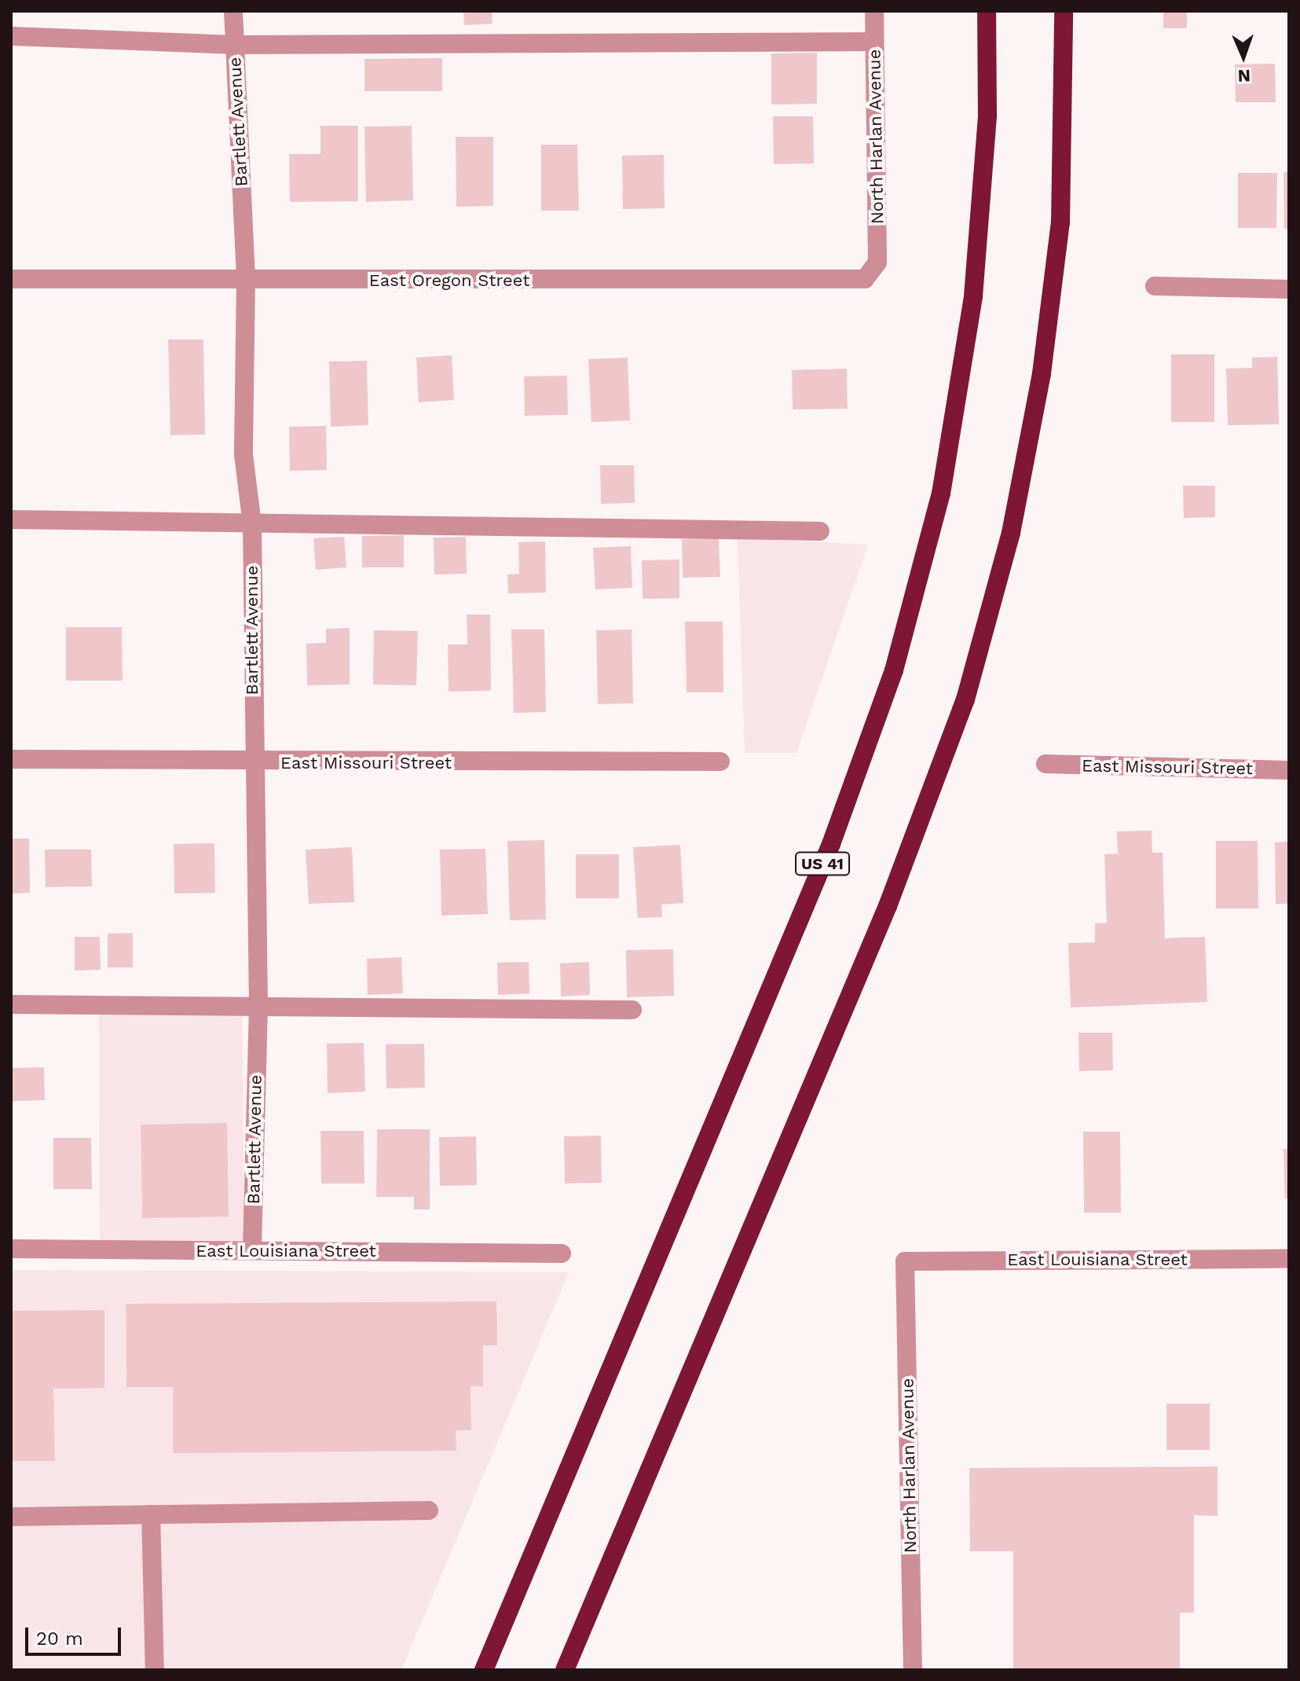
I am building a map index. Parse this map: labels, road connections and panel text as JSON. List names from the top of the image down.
{
  "streets": {
    "highway": ["US 41"],
    "street": [
      "Bartlett Avenue",
      "North Harlan Avenue",
      "East Oregon Street",
      "East Missouri Street",
      "East Louisiana Street"
    ]
  },
  "crossings": [
    ["Bartlett Avenue", "East Oregon Street"],
    ["Bartlett Avenue", "East Missouri Street"],
    ["Bartlett Avenue", "East Louisiana Street"],
    ["North Harlan Avenue", "East Oregon Street"],
    ["North Harlan Avenue", "East Louisiana Street"]
  ],
  "scale_bar": "20 m",
  "north": "bottom"
}
